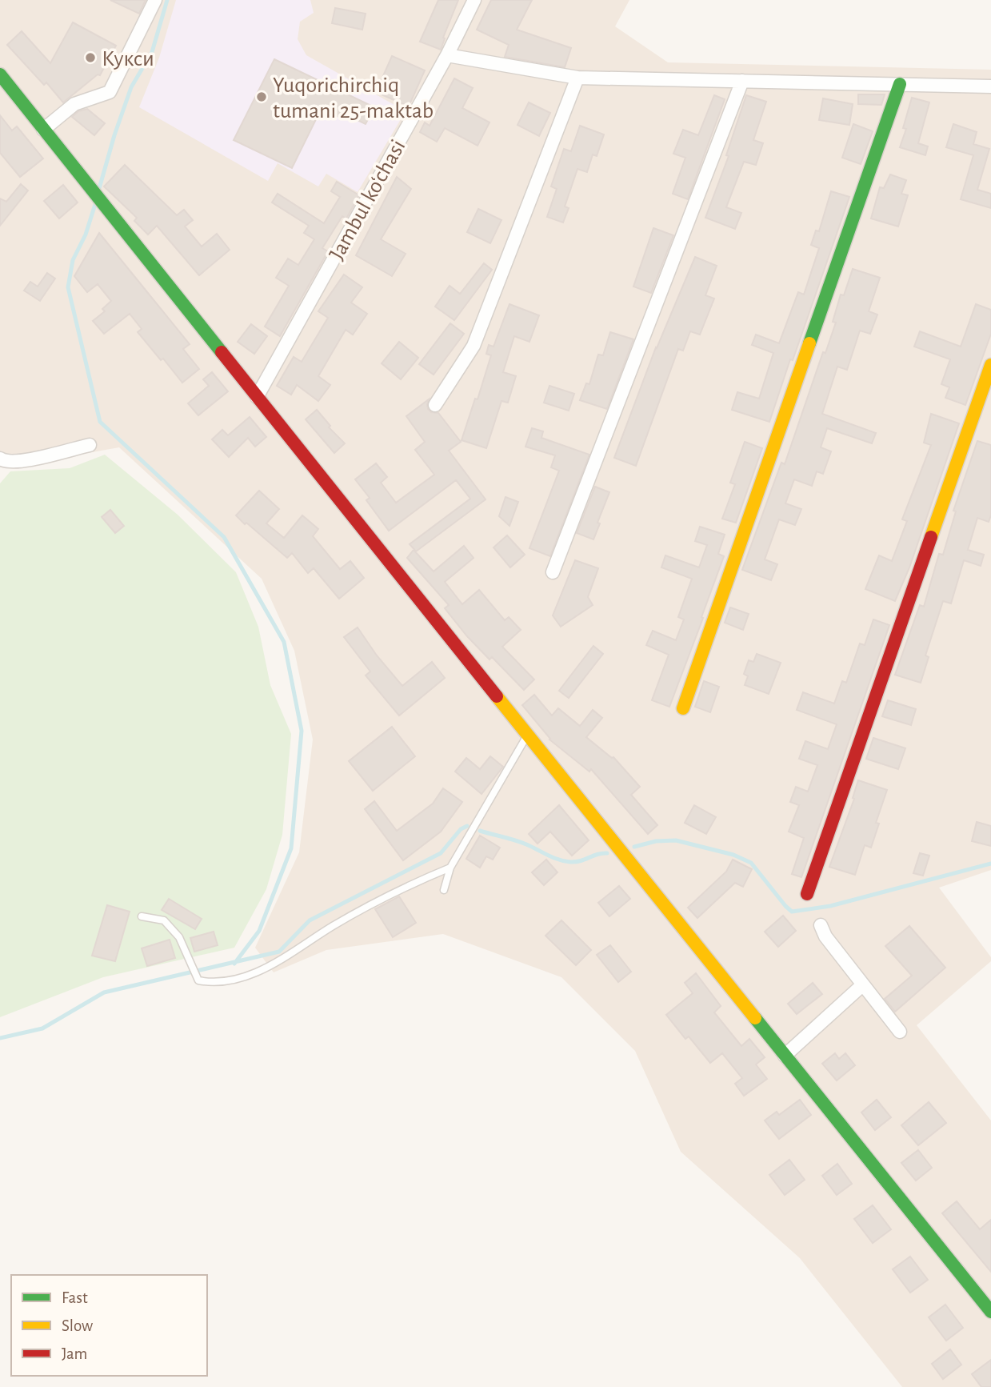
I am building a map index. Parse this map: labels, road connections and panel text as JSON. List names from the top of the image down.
{
  "streets": {
    "street": ["Jambul ko‘chasi"]
  },
  "places": ["Кукси", "Yuqorichirchiq tumani 25-maktab"],
  "legend": ["Fast", "Slow", "Jam"]
}
